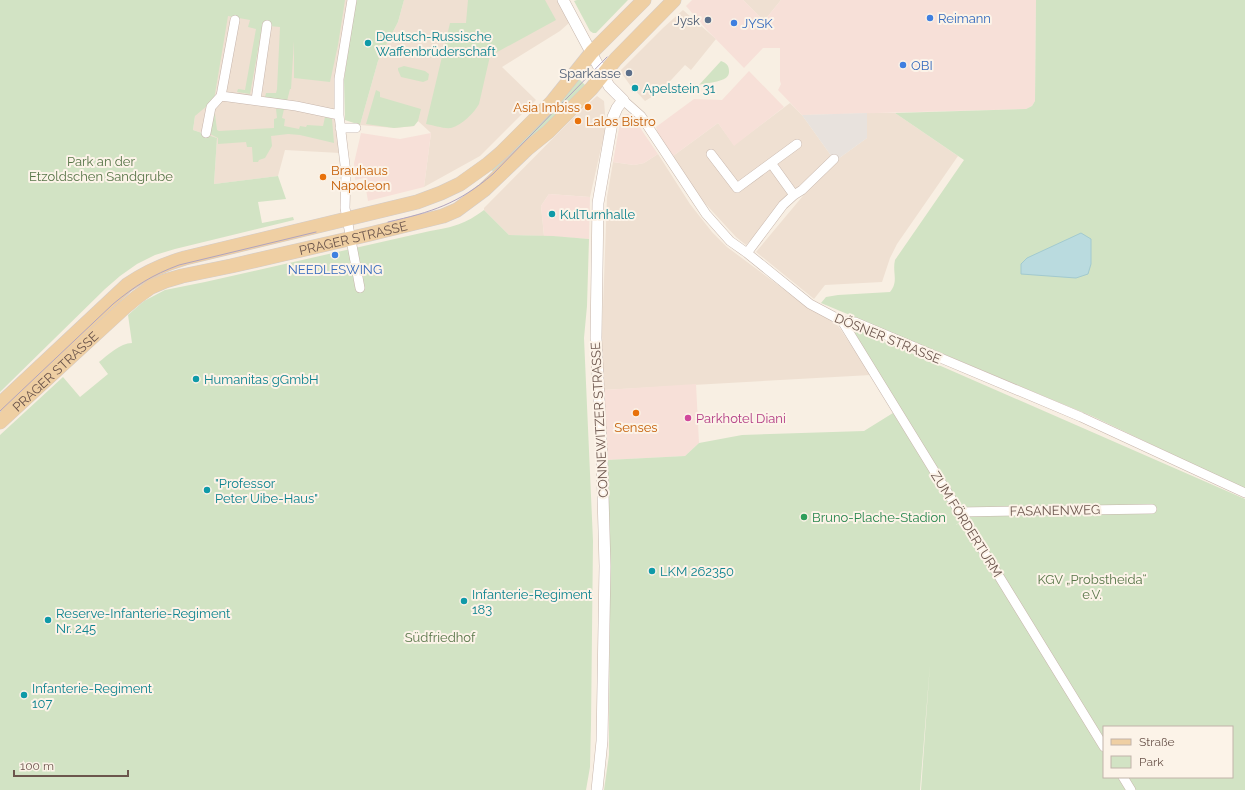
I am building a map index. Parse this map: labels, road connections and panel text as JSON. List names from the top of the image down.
{
  "streets": {
    "main road": ["PRAGER STRASSE"],
    "street": [
      "DÖSNER STRASSE",
      "CONNEWITZER STRASSE",
      "FASANENWEG",
      "ZUM FÖRDERTURM"
    ]
  },
  "crossings": [
    ["DÖSNER STRASSE", "CONNEWITZER STRASSE"],
    ["DÖSNER STRASSE", "ZUM FÖRDERTURM"],
    ["FASANENWEG", "ZUM FÖRDERTURM"]
  ],
  "parks": ["Park an der Etzoldschen Sandgrube", "KGV „Probstheida“ e.V.", "Südfriedhof"],
  "places": [
    "Reimann",
    "Jysk",
    "JYSK",
    "Deutsch-Russische Waffenbrüderschaft",
    "OBI",
    "Sparkasse",
    "Apelstein 31",
    "Asia Imbiss",
    "Lalos Bistro",
    "Brauhaus Napoleon",
    "KulTurnhalle",
    "NEEDLESWING",
    "Humanitas gGmbH",
    "Senses",
    "Parkhotel Diani",
    "\"Professor Peter Uibe-Haus\"",
    "Bruno-Plache-Stadion",
    "LKM 262350",
    "Infanterie-Regiment 183",
    "Reserve-Infanterie-Regiment Nr. 245",
    "Infanterie-Regiment 107"
  ],
  "legend": ["Straße", "Park"],
  "scale_bar": "100 m"
}
